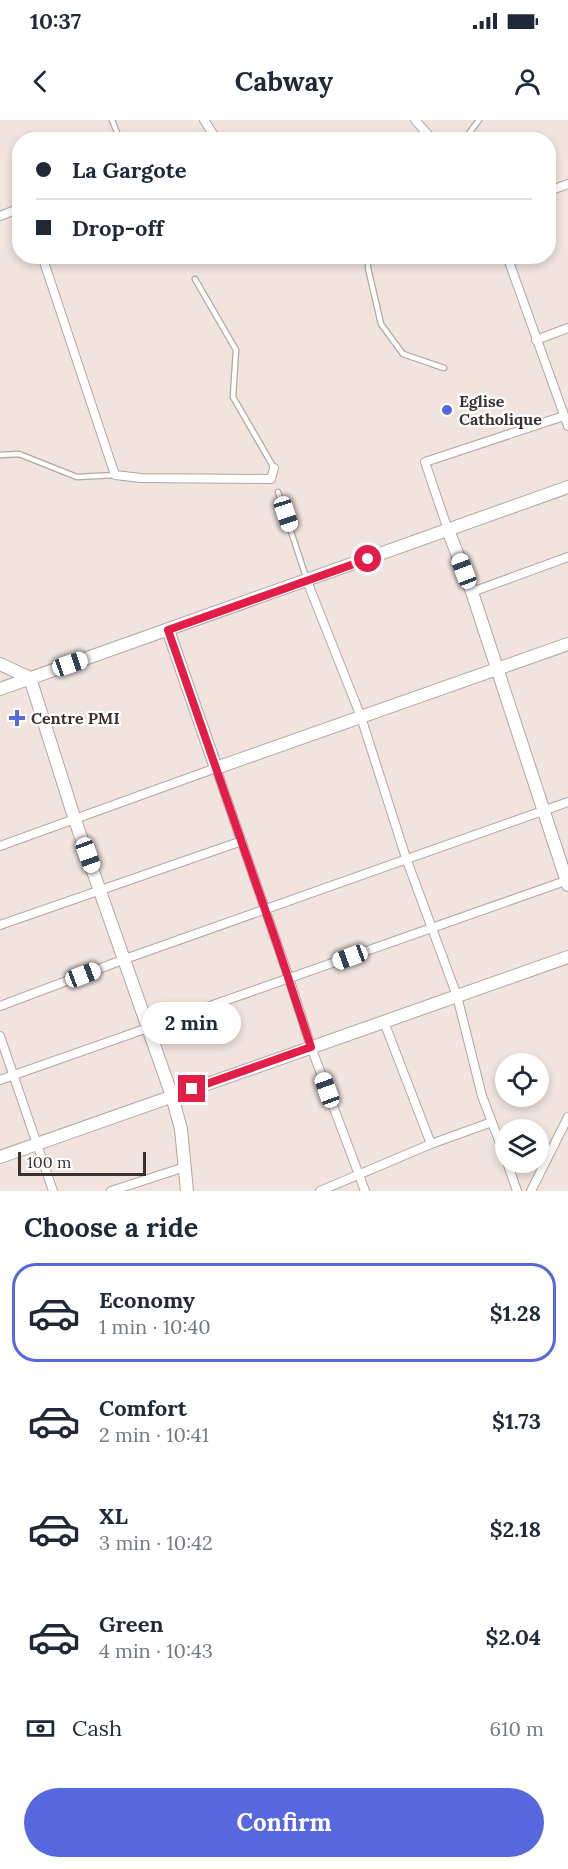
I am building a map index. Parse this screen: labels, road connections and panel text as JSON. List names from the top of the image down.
{
  "places": {
    "other": ["Eglise Catholique"],
    "health": ["Centre PMI"]
  },
  "scale_bar": "100 m",
  "page": {
    "status": "10:37",
    "header": "Cabway",
    "banner": ["La Gargote", "Drop-off"],
    "bubble": "2 min",
    "scale": "100 m",
    "heading": "Choose a ride",
    "list": [
      {
        "name": "Economy",
        "note": "1 min · 10:40",
        "value": "$1.28"
      },
      {
        "name": "Comfort",
        "note": "2 min · 10:41",
        "value": "$1.73"
      },
      {
        "name": "XL",
        "note": "3 min · 10:42",
        "value": "$2.18"
      },
      {
        "name": "Green",
        "note": "4 min · 10:43",
        "value": "$2.04"
      }
    ],
    "pay": ["Cash", "610 m"],
    "buttons": "Confirm"
  }
}
